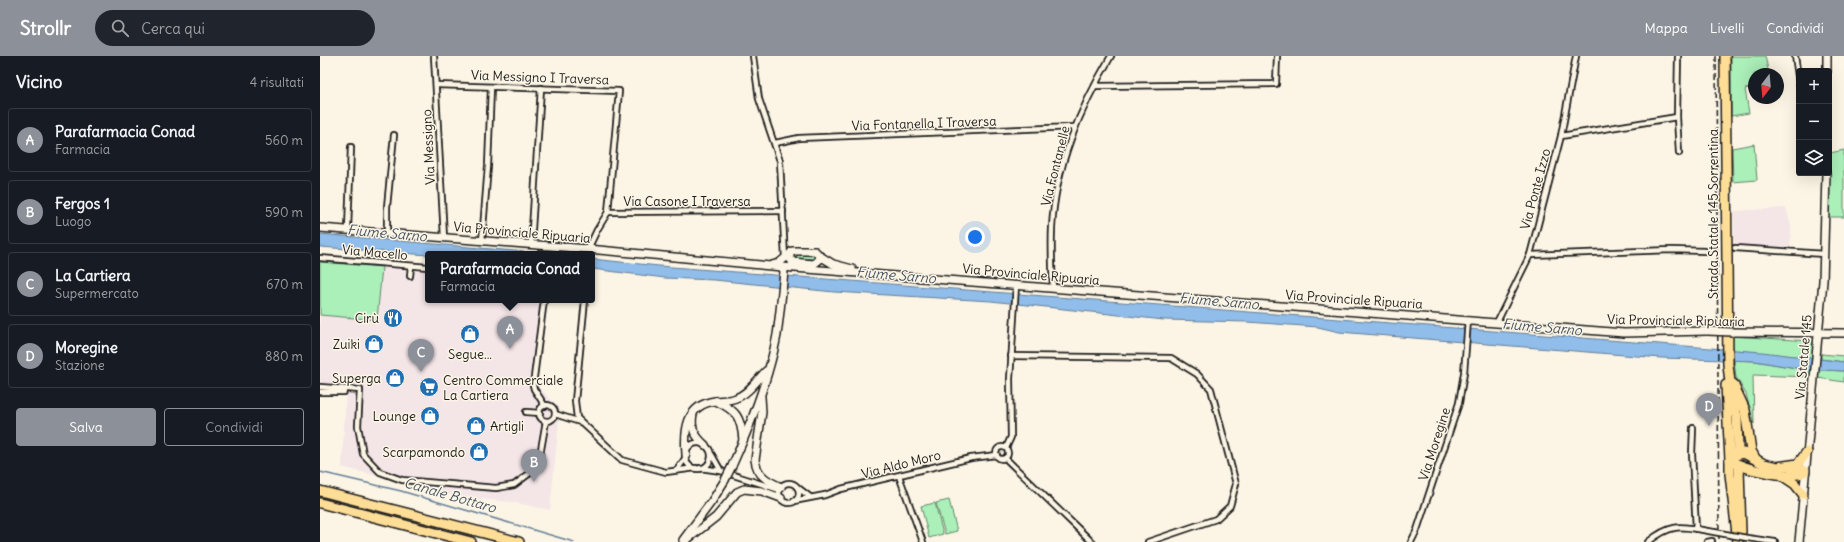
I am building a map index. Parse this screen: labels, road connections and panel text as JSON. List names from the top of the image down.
{
  "streets": {
    "highway": ["Strada Statale 145 Sorrentina"],
    "main road": ["Via Provinciale Ripuaria", "Via Statale 145"],
    "street": [
      "Via Messigno I Traversa",
      "Via Fontanella I Traversa",
      "Via Messigno",
      "Via Fontanelle",
      "Via Ponte Izzo",
      "Via Casone I Traversa",
      "Via Macello",
      "Via Moregine",
      "Via Aldo Moro"
    ]
  },
  "crossings": [
    ["Via Messigno I Traversa", "Via Messigno"],
    ["Via Messigno I Traversa", "Via Casone I Traversa"],
    ["Via Fontanella I Traversa", "Via Fontanelle"],
    ["Via Messigno", "Via Provinciale Ripuaria"],
    ["Via Fontanelle", "Via Provinciale Ripuaria"],
    ["Via Ponte Izzo", "Via Provinciale Ripuaria"],
    ["Via Casone I Traversa", "Via Provinciale Ripuaria"],
    ["Via Provinciale Ripuaria", "Via Statale 145"],
    ["Via Provinciale Ripuaria", "Via Moregine"]
  ],
  "water": ["Fiume Sarno", "Canale Bottaro"],
  "places": {
    "restaurant": ["Cirù"],
    "shop": [
      "Segue...",
      "Zuiki",
      "Superga",
      "Lounge",
      "Artigli",
      "Scarpamondo"
    ],
    "supermarket": ["Centro Commerciale La Cartiera"]
  },
  "north": "bottom",
  "page": {
    "header": "Strollr",
    "search": "Cerca qui",
    "nav": ["Mappa", "Livelli", "Condividi"],
    "heading": ["Vicino", "4 risultati"],
    "map_buttons": ["+", "−"],
    "list": [
      {
        "mark": "A",
        "name": "Parafarmacia Conad",
        "note": "Farmacia",
        "value": "560 m"
      },
      {
        "mark": "B",
        "name": "Fergos 1",
        "note": "Luogo",
        "value": "590 m"
      },
      {
        "mark": "C",
        "name": "La Cartiera",
        "note": "Supermercato",
        "value": "670 m"
      },
      {
        "mark": "D",
        "name": "Moregine",
        "note": "Stazione",
        "value": "880 m"
      }
    ],
    "popup": ["Parafarmacia Conad", "Farmacia"],
    "pins": [
      "A",
      "C",
      "D",
      "B"
    ],
    "buttons": ["Salva", "Condividi"]
  }
}
